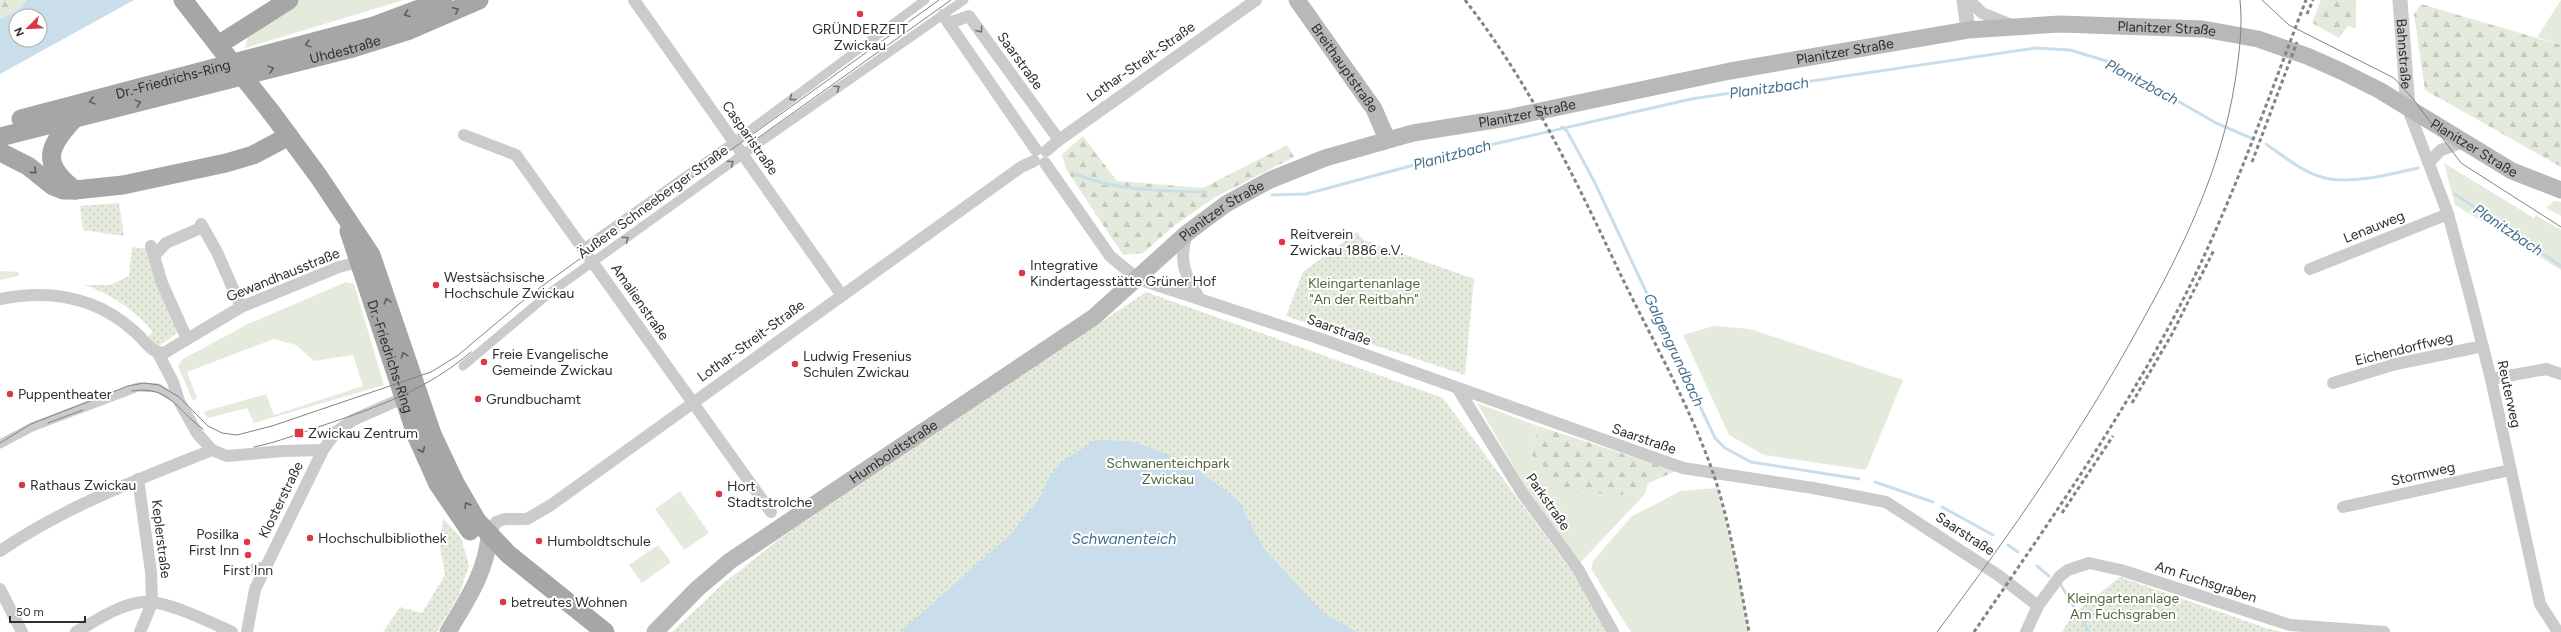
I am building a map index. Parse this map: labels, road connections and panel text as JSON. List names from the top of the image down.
{
  "streets": {
    "main road": [
      "Planitzer Straße",
      "Uhdestraße",
      "Breithauptstraße",
      "Dr.-Friedrichs-Ring",
      "Humboldtstraße"
    ],
    "street": [
      "Bahnstraße",
      "Saarstraße",
      "Lothar-Streit-Straße",
      "Casparistraße",
      "Äußere Schneeberger Straße",
      "Lenauweg",
      "Gewandhausstraße",
      "Amalienstraße",
      "Eichendorffweg",
      "Reuterweg",
      "Stormweg",
      "Klosterstraße",
      "Parkstraße",
      "Keplerstraße",
      "Am Fuchsgraben"
    ]
  },
  "crossings": [
    ["Planitzer Straße", "Bahnstraße"],
    ["Planitzer Straße", "Saarstraße"],
    ["Planitzer Straße", "Breithauptstraße"],
    ["Planitzer Straße", "Reuterweg"],
    ["Planitzer Straße", "Humboldtstraße"],
    ["Uhdestraße", "Dr.-Friedrichs-Ring"],
    ["Bahnstraße", "Reuterweg"],
    ["Saarstraße", "Lothar-Streit-Straße"],
    ["Saarstraße", "Äußere Schneeberger Straße"],
    ["Saarstraße", "Humboldtstraße"],
    ["Saarstraße", "Parkstraße"],
    ["Saarstraße", "Am Fuchsgraben"],
    ["Lothar-Streit-Straße", "Dr.-Friedrichs-Ring"],
    ["Lothar-Streit-Straße", "Casparistraße"],
    ["Lothar-Streit-Straße", "Amalienstraße"],
    ["Dr.-Friedrichs-Ring", "Gewandhausstraße"],
    ["Dr.-Friedrichs-Ring", "Klosterstraße"],
    ["Casparistraße", "Äußere Schneeberger Straße"],
    ["Äußere Schneeberger Straße", "Amalienstraße"],
    ["Lenauweg", "Reuterweg"],
    ["Eichendorffweg", "Reuterweg"],
    ["Reuterweg", "Stormweg"]
  ],
  "water": ["Planitzbach", "Galgengrundbach", "Schwanenteich"],
  "parks": ["Kleingartenanlage \"An der Reitbahn\"", "Schwanenteichpark Zwickau", "Kleingartenanlage Am Fuchsgraben"],
  "places": {
    "other": [
      "GRÜNDERZEIT Zwickau",
      "Reitverein Zwickau 1886 e.V.",
      "Integrative Kindertagesstätte Grüner Hof",
      "Westsächsische Hochschule Zwickau",
      "Freie Evangelische Gemeinde Zwickau",
      "Ludwig Fresenius Schulen Zwickau",
      "Puppentheater",
      "Grundbuchamt",
      "Rathaus Zwickau",
      "Hort Stadtstrolche",
      "Hochschulbibliothek",
      "Humboldtschule",
      "Posilka First Inn",
      "First Inn",
      "betreutes Wohnen"
    ],
    "transit": ["Zwickau Zentrum"]
  },
  "scale_bar": "50 m",
  "north": "bottom left"
}
